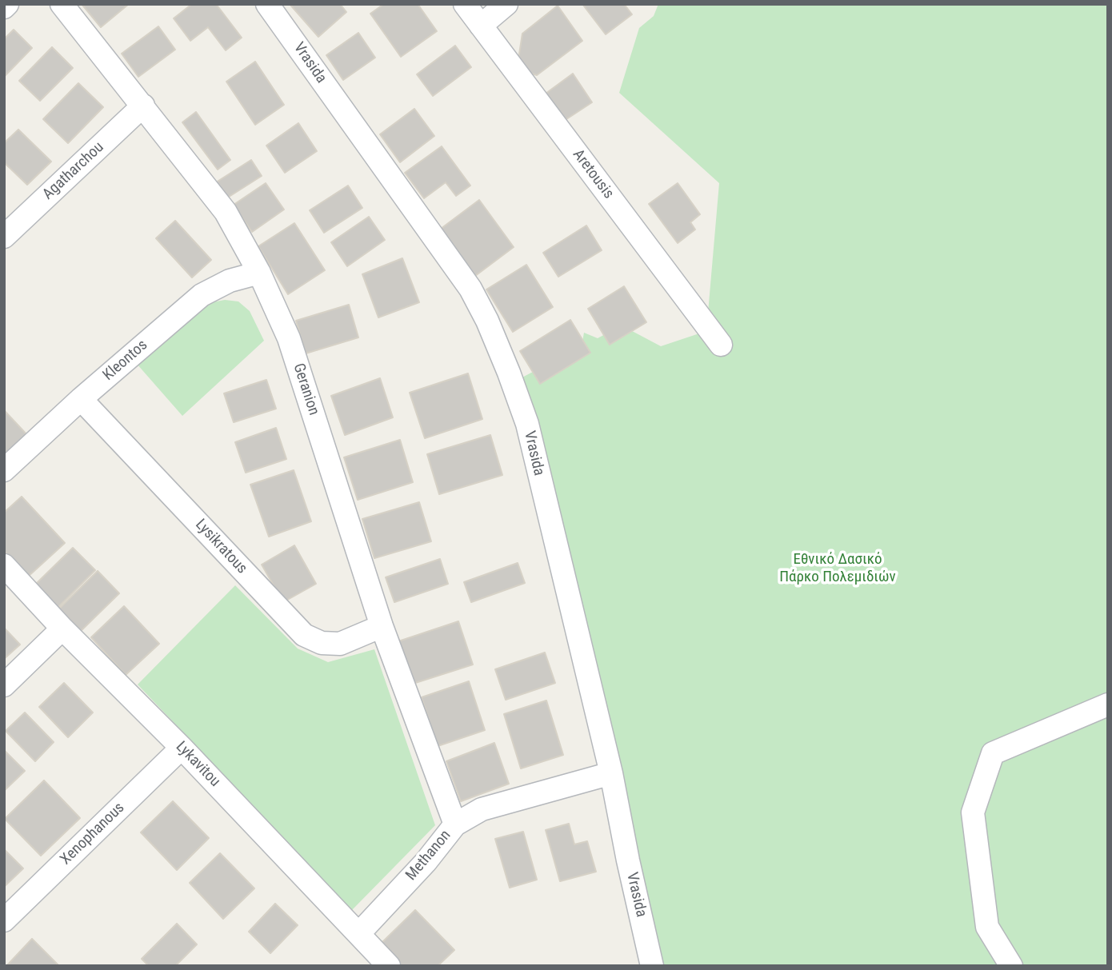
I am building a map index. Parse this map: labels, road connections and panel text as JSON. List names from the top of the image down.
{
  "streets": {
    "street": [
      "Vrasida",
      "Agatharchou",
      "Aretousis",
      "Kleontos",
      "Geranion",
      "Lysikratous",
      "Lykavitou",
      "Xenophanous",
      "Methanon"
    ]
  },
  "crossings": [
    ["Vrasida", "Methanon"],
    ["Agatharchou", "Geranion"],
    ["Kleontos", "Geranion"],
    ["Kleontos", "Lysikratous"],
    ["Geranion", "Lysikratous"],
    ["Geranion", "Methanon"],
    ["Lykavitou", "Xenophanous"],
    ["Lykavitou", "Methanon"]
  ],
  "parks": ["Εθνικό Δασικό Πάρκο Πολεμιδιών"]
}
